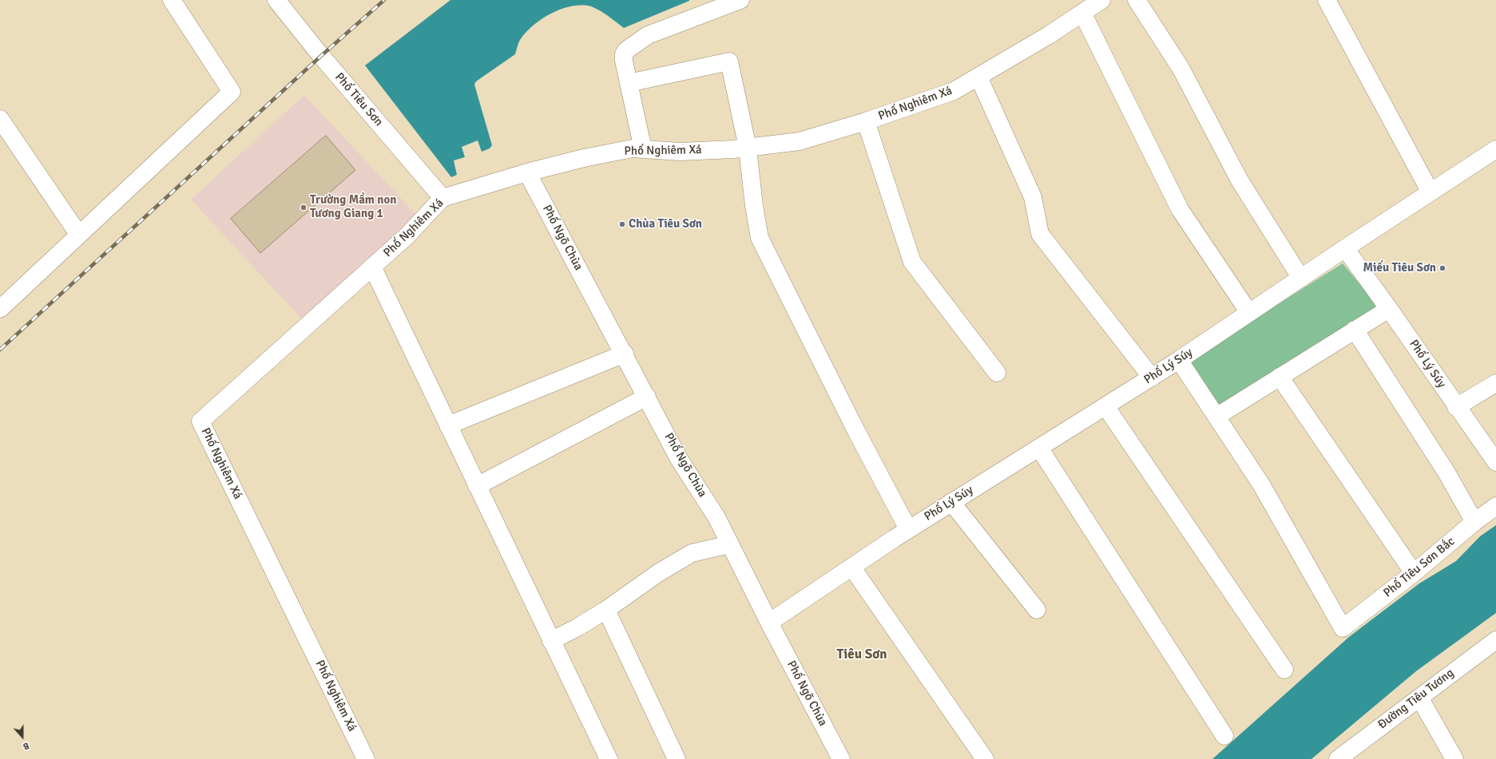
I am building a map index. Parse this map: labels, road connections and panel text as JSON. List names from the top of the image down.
{
  "streets": {
    "street": [
      "Phố Tiêu Sơn",
      "Phố Nghiêm Xá",
      "Phố Ngõ Chùa",
      "Phố Lý Súy",
      "Phố Tiêu Sơn Bắc",
      "Đường Tiêu Tương"
    ]
  },
  "crossings": [
    ["Phố Tiêu Sơn", "Phố Nghiêm Xá"],
    ["Phố Nghiêm Xá", "Phố Ngõ Chùa"],
    ["Phố Ngõ Chùa", "Phố Lý Súy"]
  ],
  "districts": ["Tiêu Sơn"],
  "places": ["Trường Mầm non Tương Giang 1", "Chùa Tiêu Sơn", "Miếu Tiêu Sơn"],
  "north": "bottom"
}
